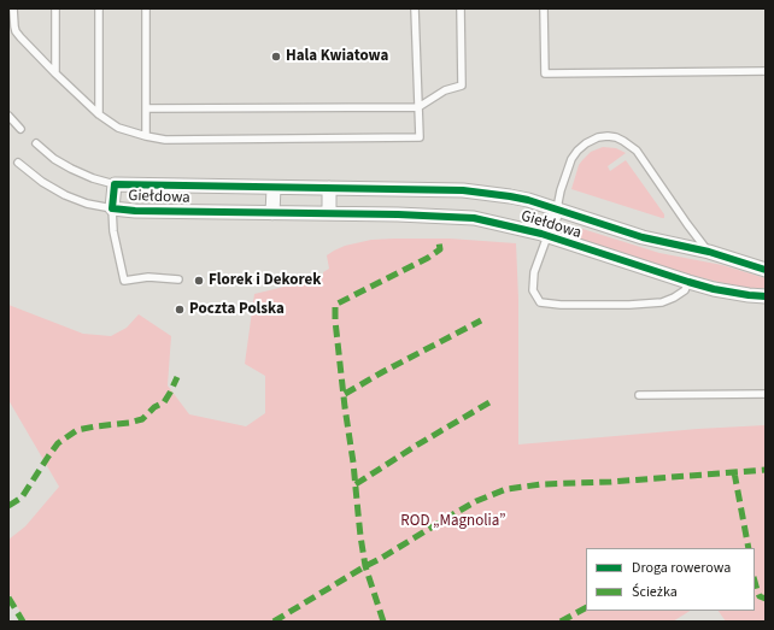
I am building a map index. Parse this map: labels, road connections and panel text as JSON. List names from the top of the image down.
{
  "streets": {
    "street": ["Giełdowa"]
  },
  "parks": ["ROD „Magnolia”"],
  "places": ["Hala Kwiatowa", "Florek i Dekorek", "Poczta Polska"],
  "legend": ["Droga rowerowa", "Ścieżka"]
}
